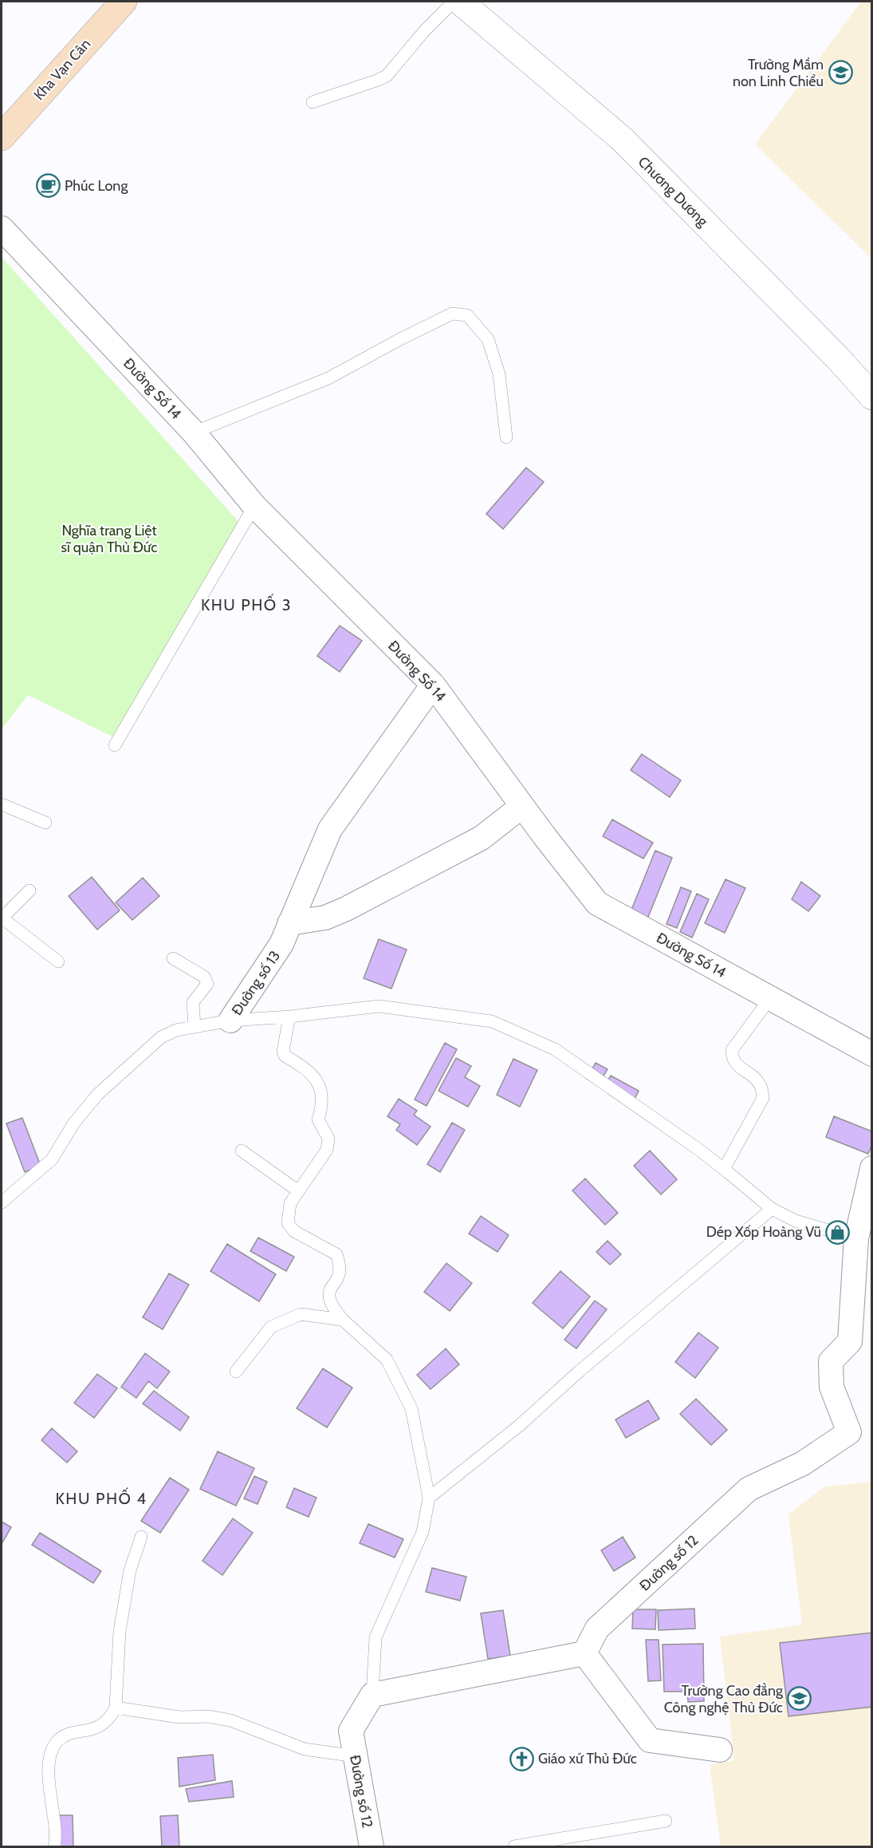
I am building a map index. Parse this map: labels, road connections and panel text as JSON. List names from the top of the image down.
{
  "streets": {
    "main road": ["Kha Vạn Cân"],
    "street": [
      "Chương Dương",
      "Đường Số 14",
      "Đường số 13",
      "Đường số 12"
    ]
  },
  "crossings": [
    ["Đường Số 14", "Đường số 13"]
  ],
  "districts": ["KHU PHỐ 3", "KHU PHỐ 4"],
  "parks": ["Nghĩa trang Liệt sĩ quận Thủ Đức"],
  "places": {
    "school or university": ["Trường Mầm non Linh Chiểu", "Trường Cao đẳng Công nghệ Thủ Đức"],
    "cafe": ["Phúc Long"],
    "shop": ["Dép Xốp Hoàng Vũ"],
    "church": ["Giáo xứ Thủ Đức"]
  }
}
